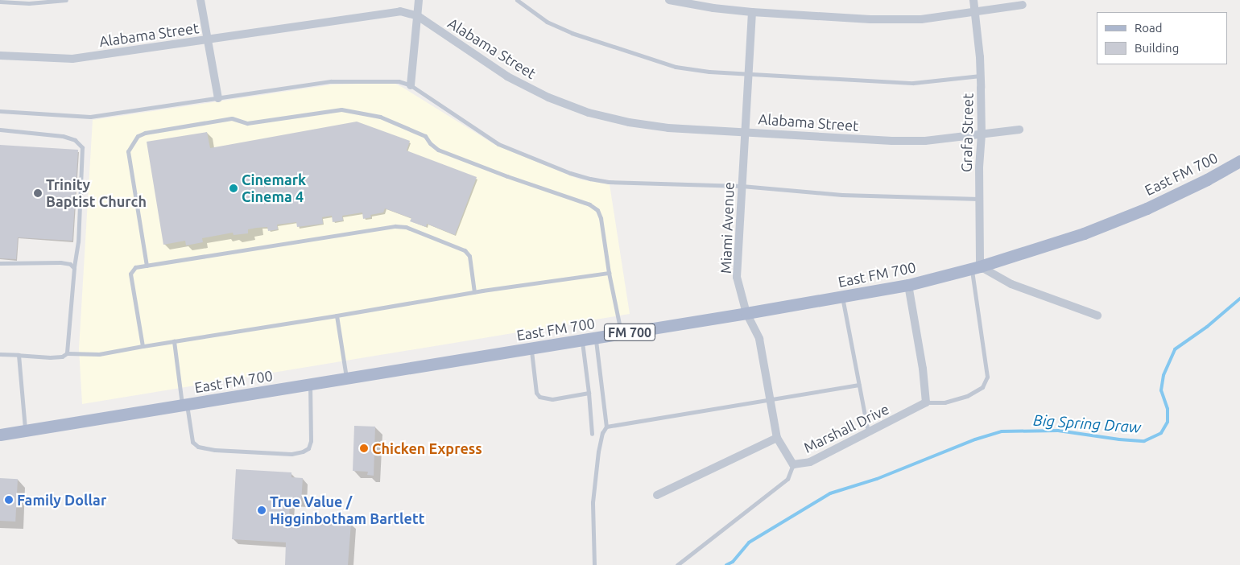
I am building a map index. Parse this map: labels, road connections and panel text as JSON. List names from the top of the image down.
{
  "streets": {
    "main road": ["East FM 700", "FM 700"],
    "street": [
      "Alabama Street",
      "Grafa Street",
      "Miami Avenue",
      "Marshall Drive"
    ]
  },
  "crossings": [
    ["Alabama Street", "Grafa Street"],
    ["Alabama Street", "Miami Avenue"],
    ["Grafa Street", "East FM 700"],
    ["East FM 700", "Miami Avenue"],
    ["Miami Avenue", "Marshall Drive"]
  ],
  "water": ["Big Spring Draw"],
  "places": [
    "Cinemark Cinema 4",
    "Trinity Baptist Church",
    "Chicken Express",
    "Family Dollar",
    "True Value / Higginbotham Bartlett"
  ],
  "legend": ["Road", "Building"]
}
